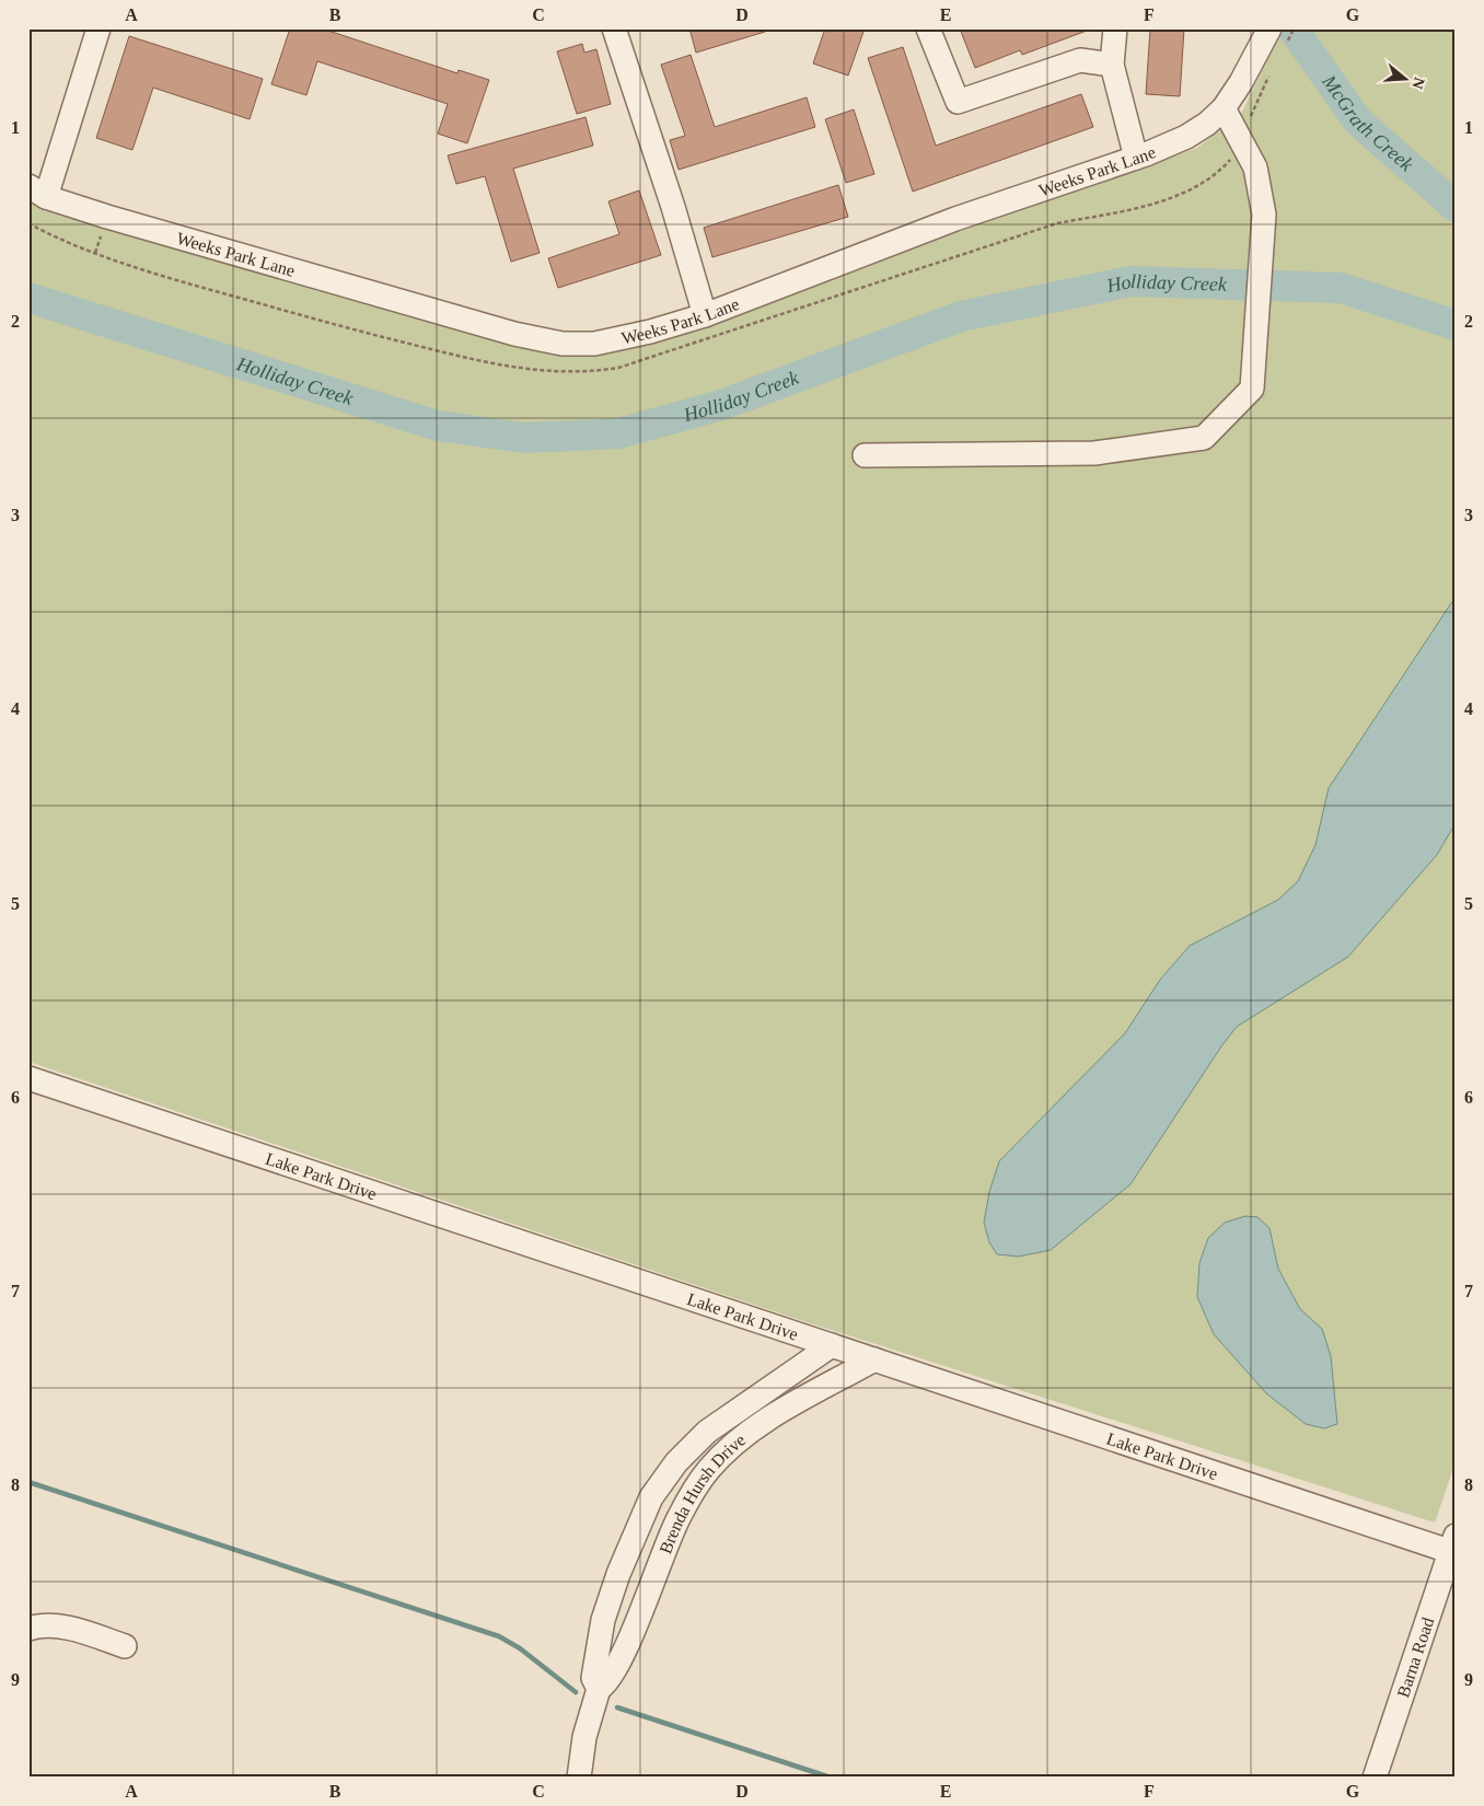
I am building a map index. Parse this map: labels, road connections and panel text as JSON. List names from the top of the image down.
{
  "streets": {
    "street": [
      "Weeks Park Lane",
      "Lake Park Drive",
      "Brenda Hursh Drive",
      "Barna Road"
    ]
  },
  "crossings": [
    ["Lake Park Drive", "Brenda Hursh Drive"],
    ["Lake Park Drive", "Barna Road"]
  ],
  "water": ["McGrath Creek", "Holliday Creek"],
  "north": "right",
  "grid": {
    "columns": [
      "A",
      "B",
      "C",
      "D",
      "E",
      "F",
      "G"
    ],
    "rows": [
      "1",
      "2",
      "3",
      "4",
      "5",
      "6",
      "7",
      "8",
      "9"
    ]
  }
}
